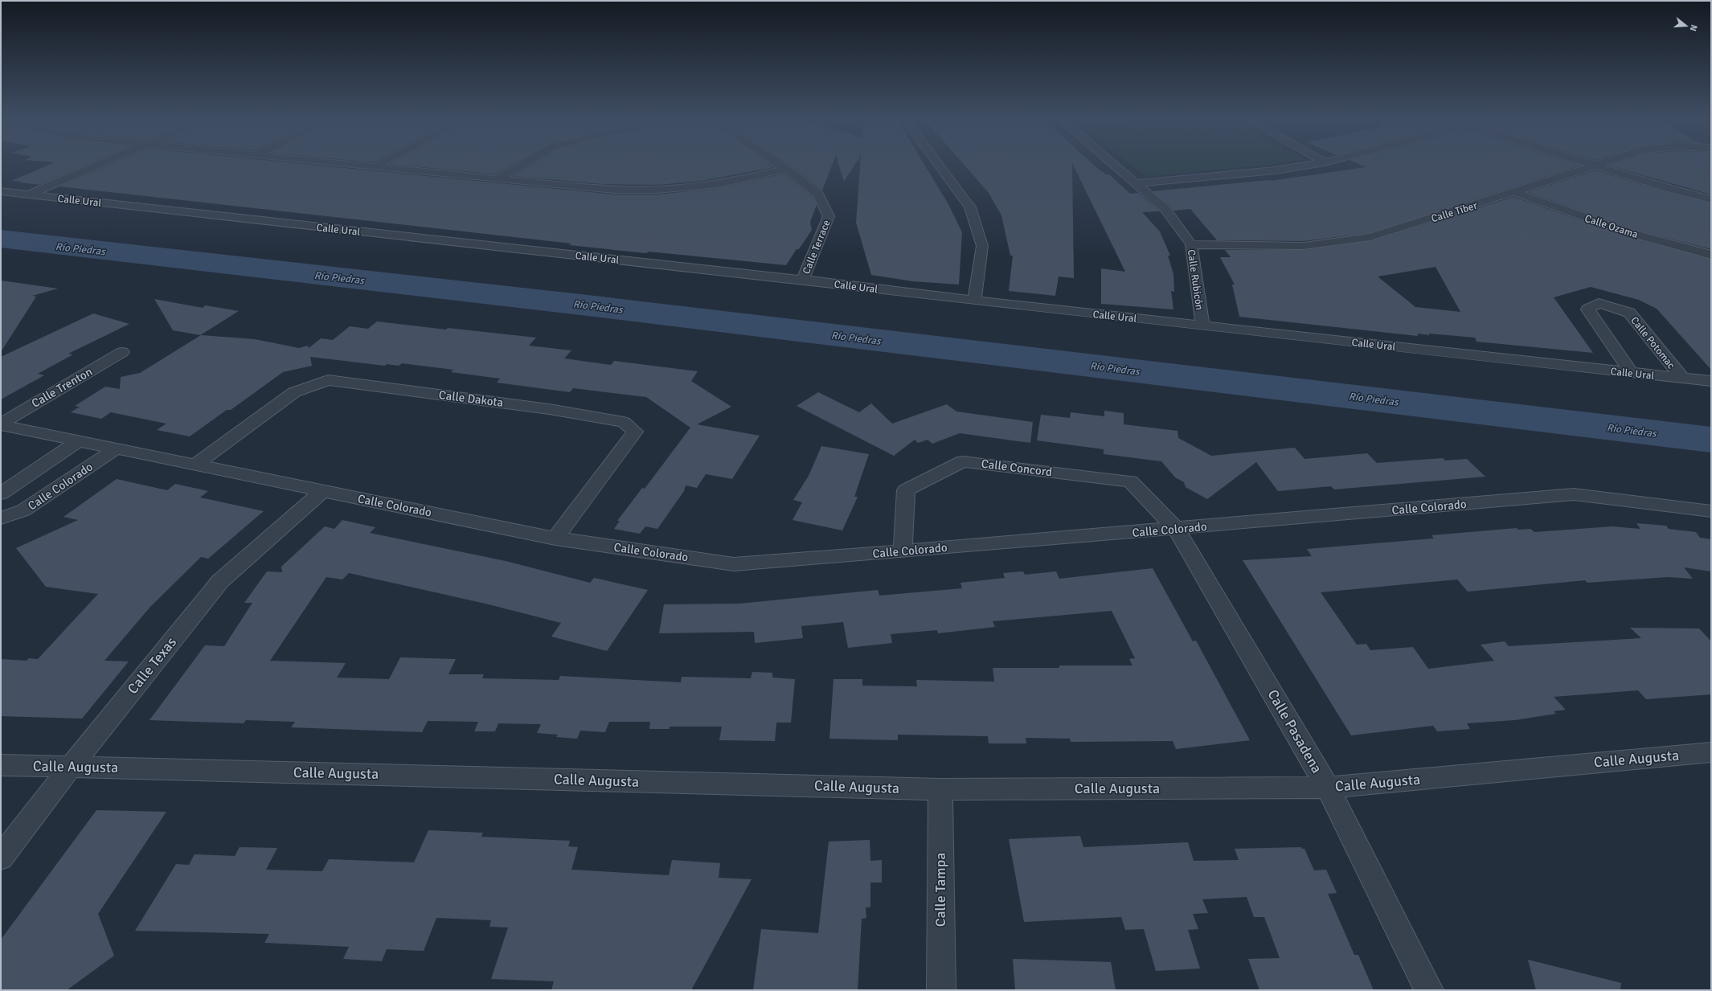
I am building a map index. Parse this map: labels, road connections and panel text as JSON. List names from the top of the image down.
{
  "streets": {
    "street": [
      "Calle Ural",
      "Calle Tíber",
      "Calle Ozama",
      "Calle Terrace",
      "Calle Rubicón",
      "Calle Potomac",
      "Calle Trenton",
      "Calle Dakota",
      "Calle Concord",
      "Calle Colorado",
      "Calle Texas",
      "Calle Pasadena",
      "Calle Augusta",
      "Calle Tampa"
    ]
  },
  "crossings": [
    ["Calle Ural", "Calle Terrace"],
    ["Calle Ural", "Calle Rubicón"],
    ["Calle Ural", "Calle Potomac"],
    ["Calle Tíber", "Calle Ozama"],
    ["Calle Tíber", "Calle Rubicón"],
    ["Calle Trenton", "Calle Colorado"],
    ["Calle Dakota", "Calle Colorado"],
    ["Calle Concord", "Calle Colorado"],
    ["Calle Concord", "Calle Pasadena"],
    ["Calle Colorado", "Calle Texas"],
    ["Calle Colorado", "Calle Pasadena"],
    ["Calle Texas", "Calle Augusta"],
    ["Calle Pasadena", "Calle Augusta"],
    ["Calle Augusta", "Calle Tampa"]
  ],
  "water": ["Río Piedras"],
  "north": "right"
}
